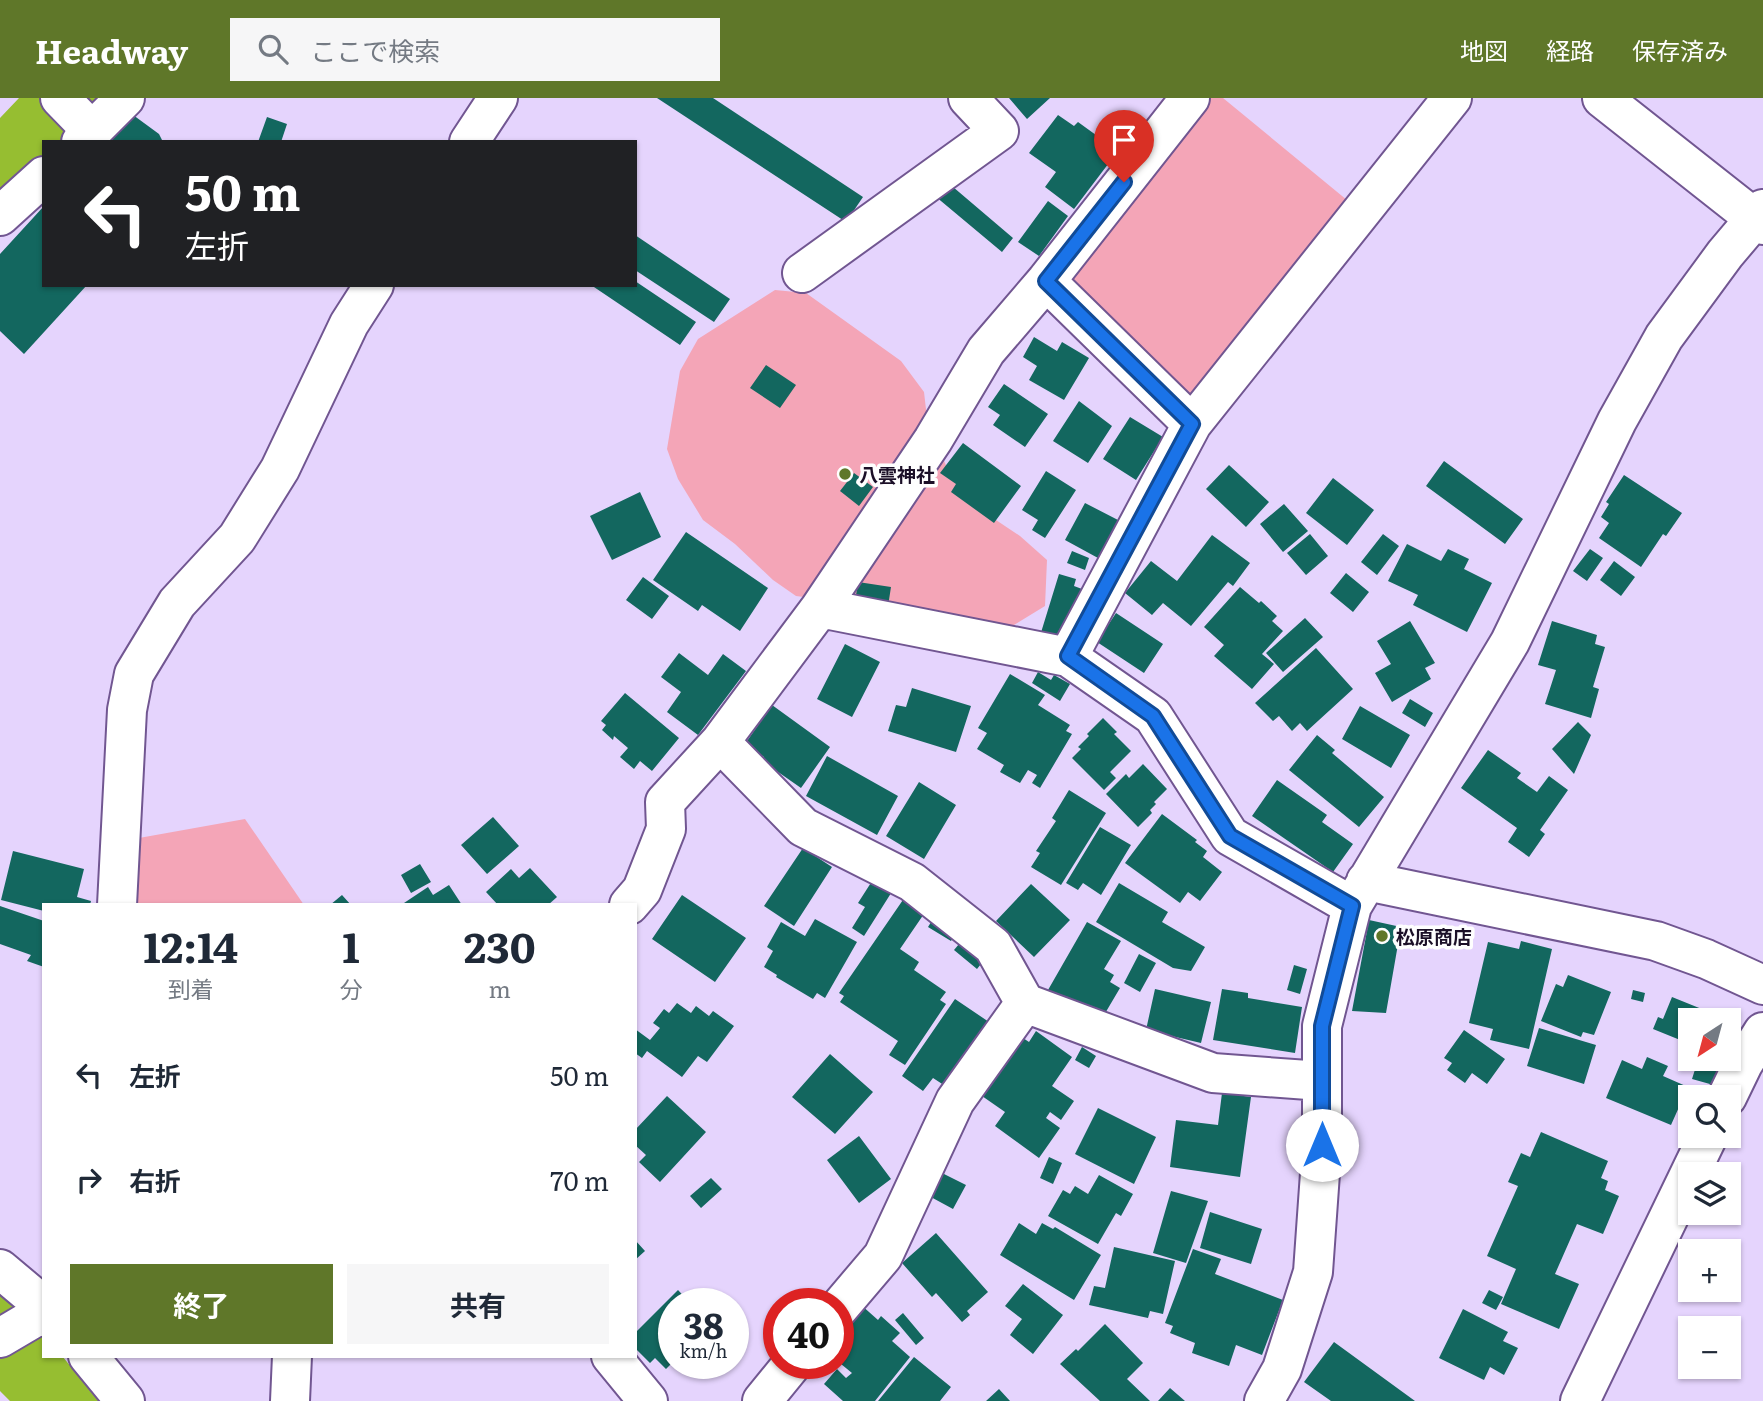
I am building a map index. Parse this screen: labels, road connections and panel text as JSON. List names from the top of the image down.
{
  "places": ["八雲神社", "松原商店"],
  "north": "bottom left",
  "page": {
    "header": "Headway",
    "search": "ここで検索",
    "nav": ["地図", "経路", "保存済み"],
    "turn": ["50 m", "左折"],
    "eta": [
      "12:14",
      "到着",
      "1",
      "分",
      "230",
      "m"
    ],
    "map_buttons": ["+", "−"],
    "list": [
      {
        "name": "左折",
        "value": "50 m"
      },
      {
        "name": "右折",
        "value": "70 m"
      }
    ],
    "buttons": ["終了", "共有"],
    "speed": "38 km/h",
    "limit": "40"
  }
}
